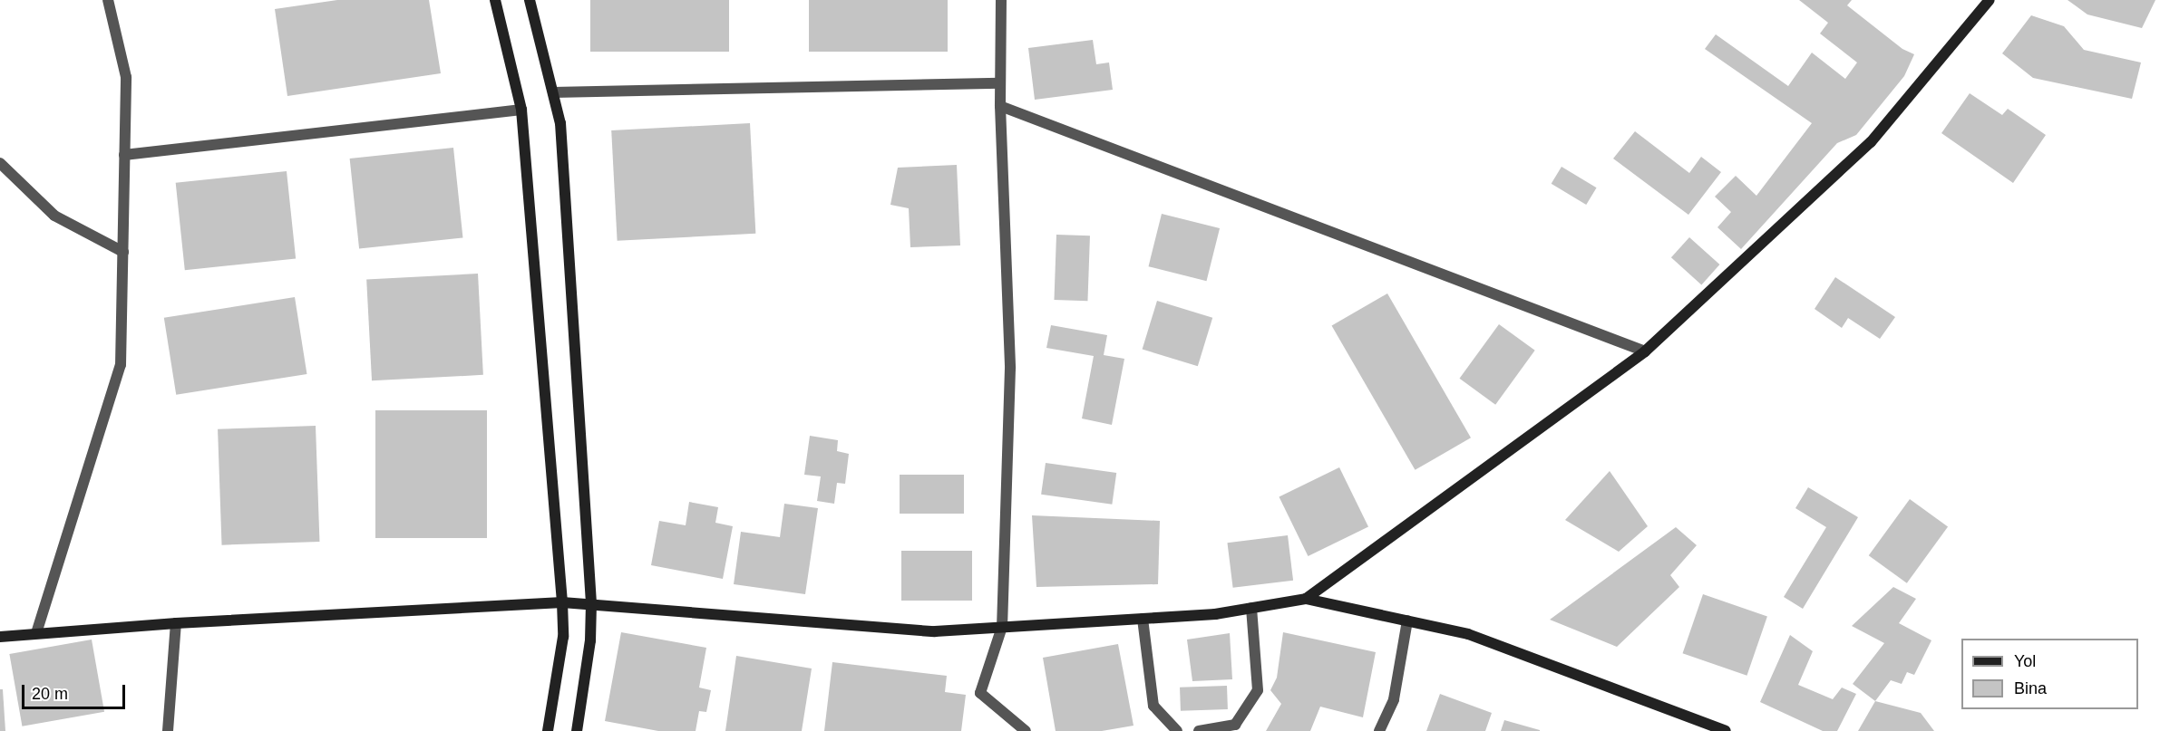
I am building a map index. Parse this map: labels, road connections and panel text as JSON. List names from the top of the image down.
{
  "legend": ["Yol", "Bina"],
  "scale_bar": "20 m"
}
